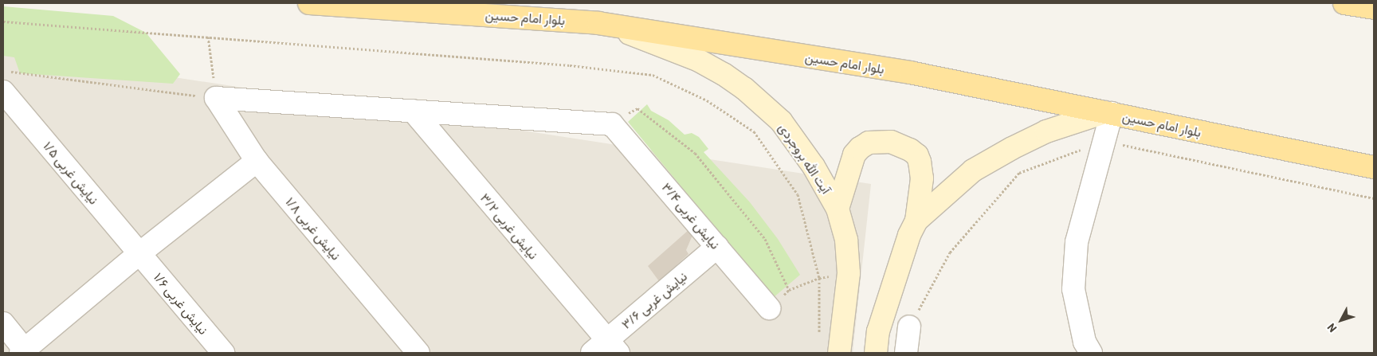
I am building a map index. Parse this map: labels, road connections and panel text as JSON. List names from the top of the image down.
{
  "streets": {
    "main road": ["بلوار امام حسین", "آیت الله بروجردی"],
    "street": [
      "نیایش غربی ۱/۵",
      "نیایش غربی ۳/۴",
      "نیایش غربی ۳/۲",
      "نیایش غربی ۱/۸",
      "نیایش غربی ۳/۶",
      "نیایش غربی ۱/۶"
    ]
  },
  "crossings": [
    ["بلوار امام حسین", "آیت الله بروجردی"],
    ["نیایش غربی ۱/۵", "نیایش غربی ۱/۶"],
    ["نیایش غربی ۳/۴", "نیایش غربی ۳/۶"],
    ["نیایش غربی ۳/۲", "نیایش غربی ۳/۶"]
  ],
  "north": "bottom left"
}
